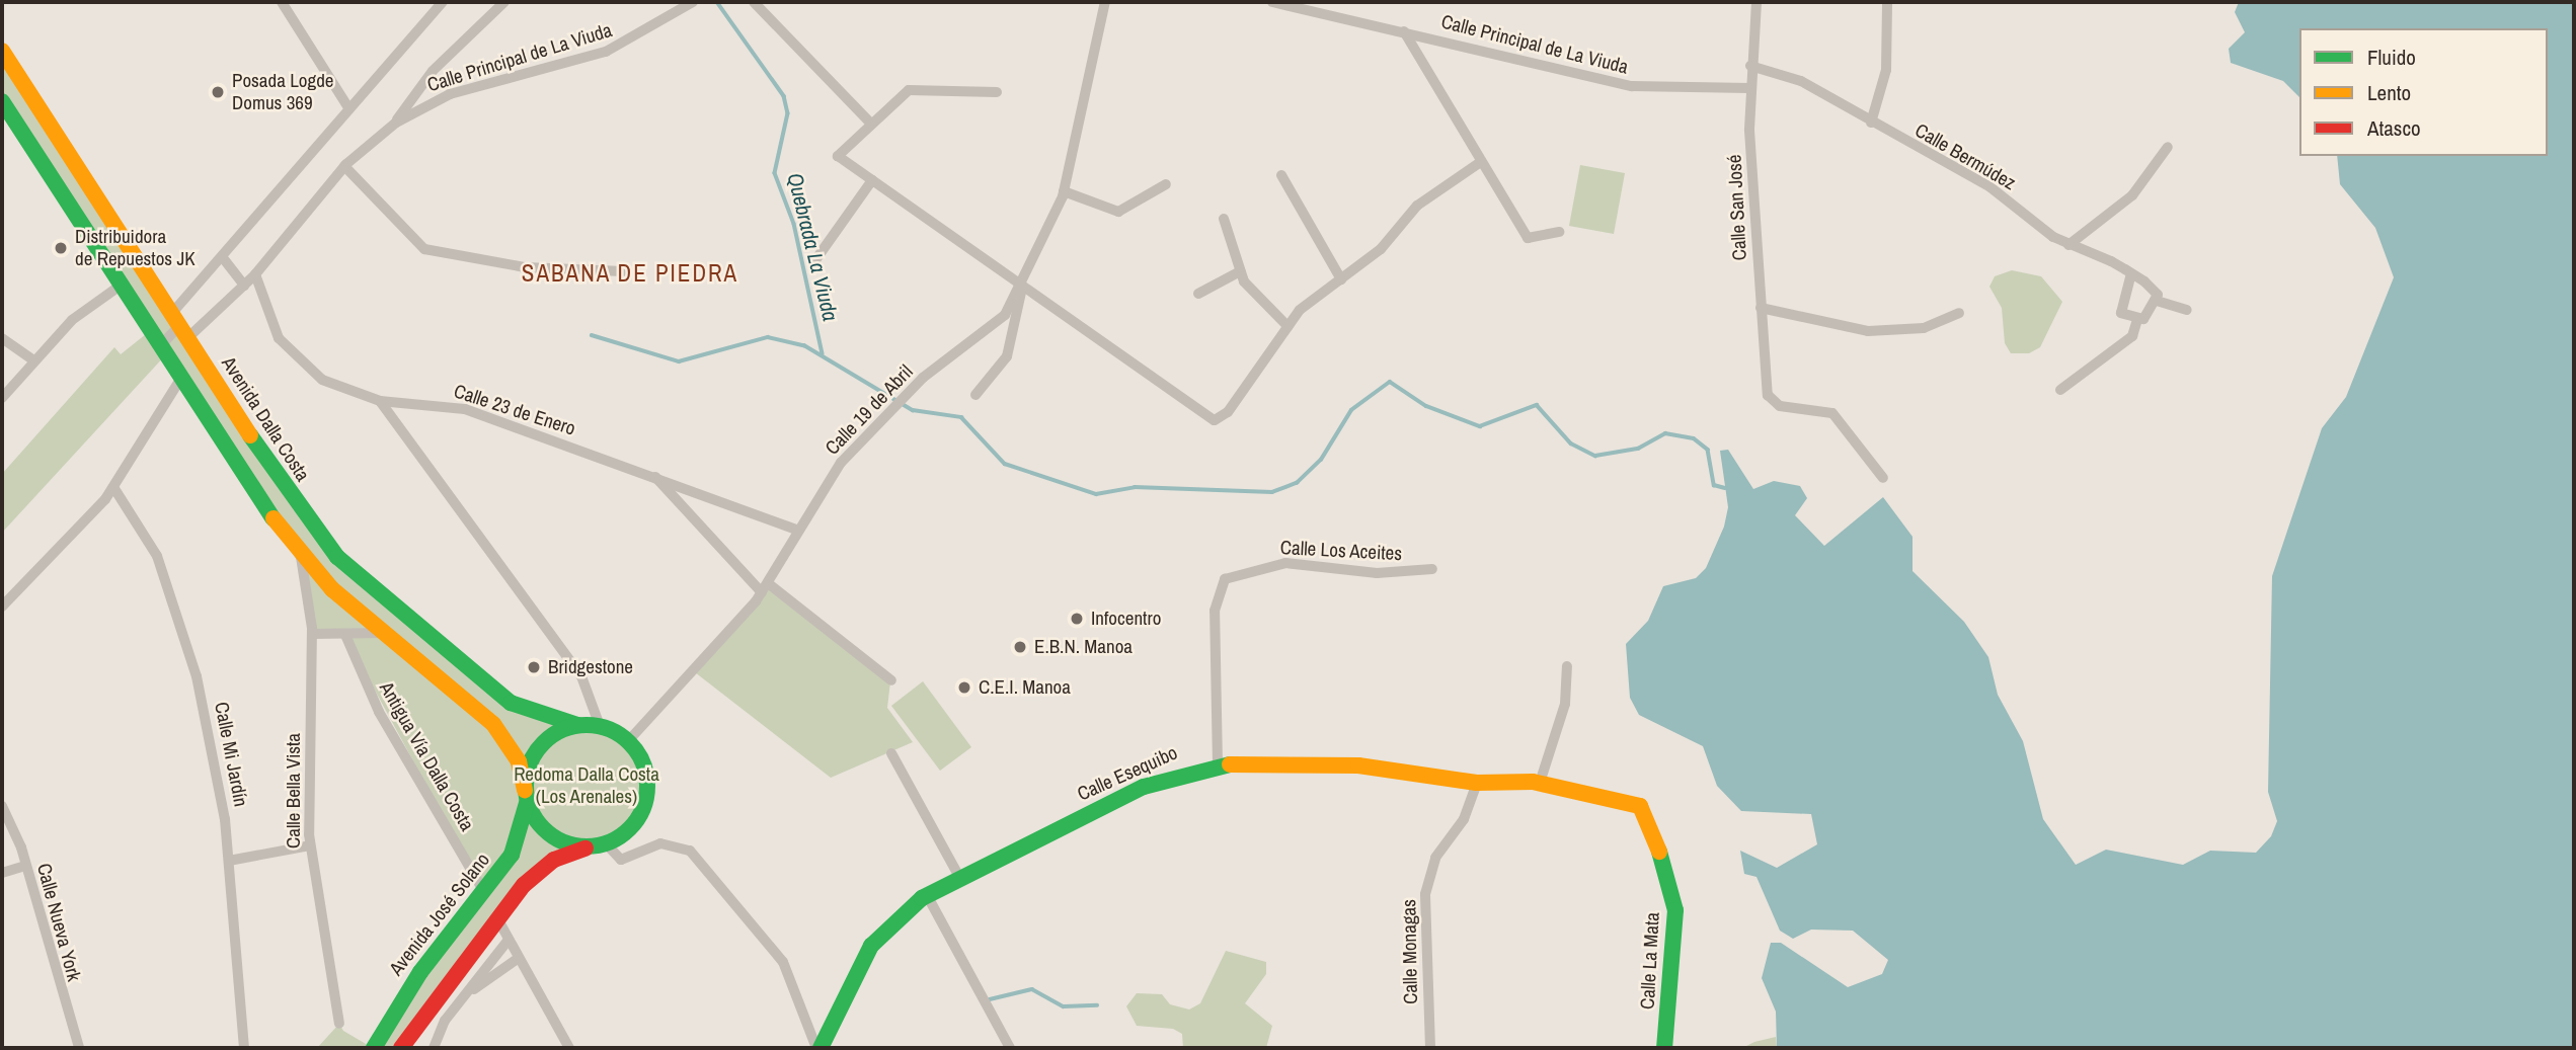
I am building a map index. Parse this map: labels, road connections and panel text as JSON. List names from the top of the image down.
{
  "streets": {
    "street": [
      "Calle Principal de La Viuda",
      "Calle Bermúdez",
      "Calle San José",
      "Calle 23 de Enero",
      "Calle 19 de Abril",
      "Avenida Dalla Costa",
      "Calle Los Aceites",
      "Calle Mi Jardín",
      "Antigua Vía Dalla Costa",
      "Calle Esequibo",
      "Calle Bella Vista",
      "Avenida José Solano",
      "Calle Nueva York",
      "Calle Monagas",
      "Calle La Mata"
    ]
  },
  "crossings": [
    ["Calle Principal de La Viuda", "Calle San José"],
    ["Calle Principal de La Viuda", "Calle 23 de Enero"],
    ["Calle Principal de La Viuda", "Avenida Dalla Costa"],
    ["Calle Bermúdez", "Calle San José"],
    ["Calle 23 de Enero", "Calle 19 de Abril"],
    ["Calle 19 de Abril", "Avenida Dalla Costa"],
    ["Calle 19 de Abril", "Avenida José Solano"],
    ["Avenida Dalla Costa", "Avenida José Solano"],
    ["Calle Los Aceites", "Calle Esequibo"],
    ["Antigua Vía Dalla Costa", "Avenida José Solano"],
    ["Calle Esequibo", "Calle Monagas"],
    ["Calle Esequibo", "Calle La Mata"]
  ],
  "districts": ["SABANA DE PIEDRA"],
  "water": ["Quebrada La Viuda"],
  "parks": ["Redoma Dalla Costa (Los Arenales)"],
  "places": [
    "Posada Logde Domus 369",
    "Distribuidora de Repuestos JK",
    "Infocentro",
    "E.B.N. Manoa",
    "Bridgestone",
    "C.E.I. Manoa"
  ],
  "legend": ["Fluido", "Lento", "Atasco"]
}
